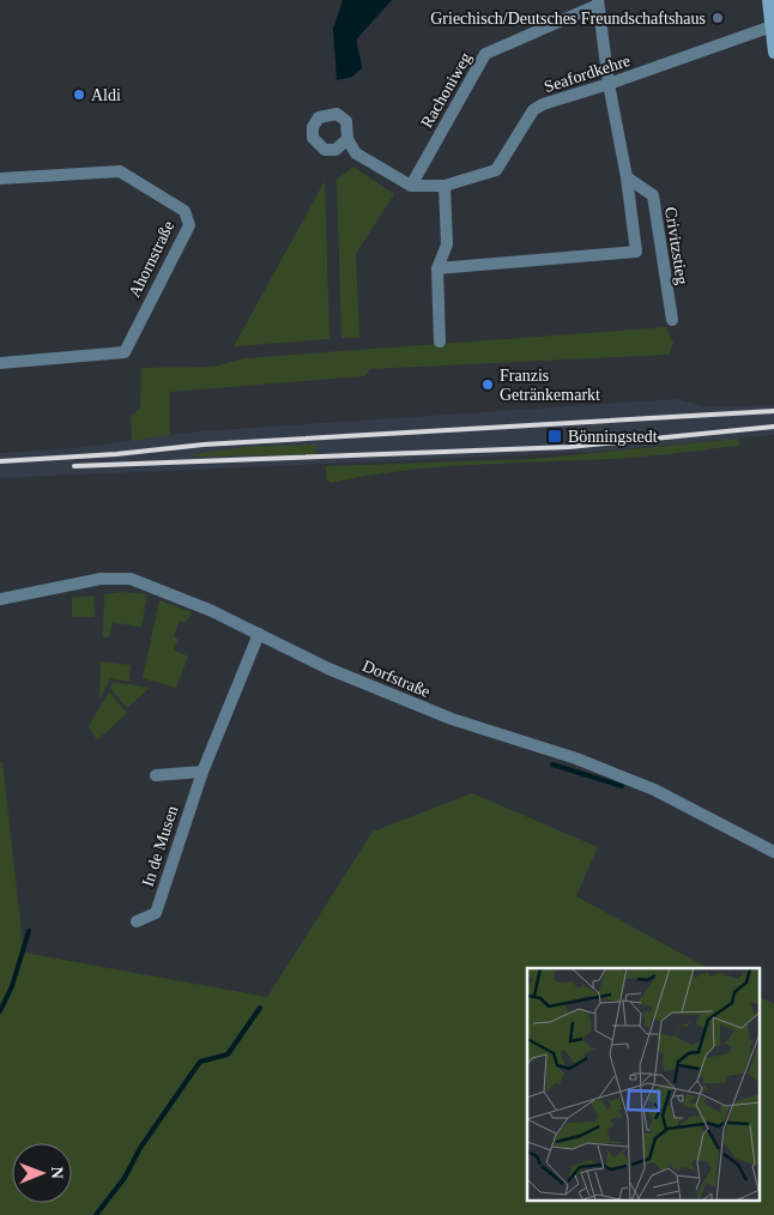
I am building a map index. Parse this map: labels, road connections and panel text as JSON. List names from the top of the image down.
{
  "streets": {
    "street": [
      "Seafordkehre",
      "Rachoniweg",
      "Crivitzstieg",
      "Ahornstraße",
      "Dorfstraße",
      "In de Musen"
    ]
  },
  "crossings": [
    ["Seafordkehre", "Rachoniweg"],
    ["Dorfstraße", "In de Musen"]
  ],
  "places": {
    "other": ["Griechisch/Deutsches Freundschaftshaus", "Aldi", "Franzis Getränkemarkt"],
    "transit": ["Bönningstedt"]
  },
  "north": "right"
}
